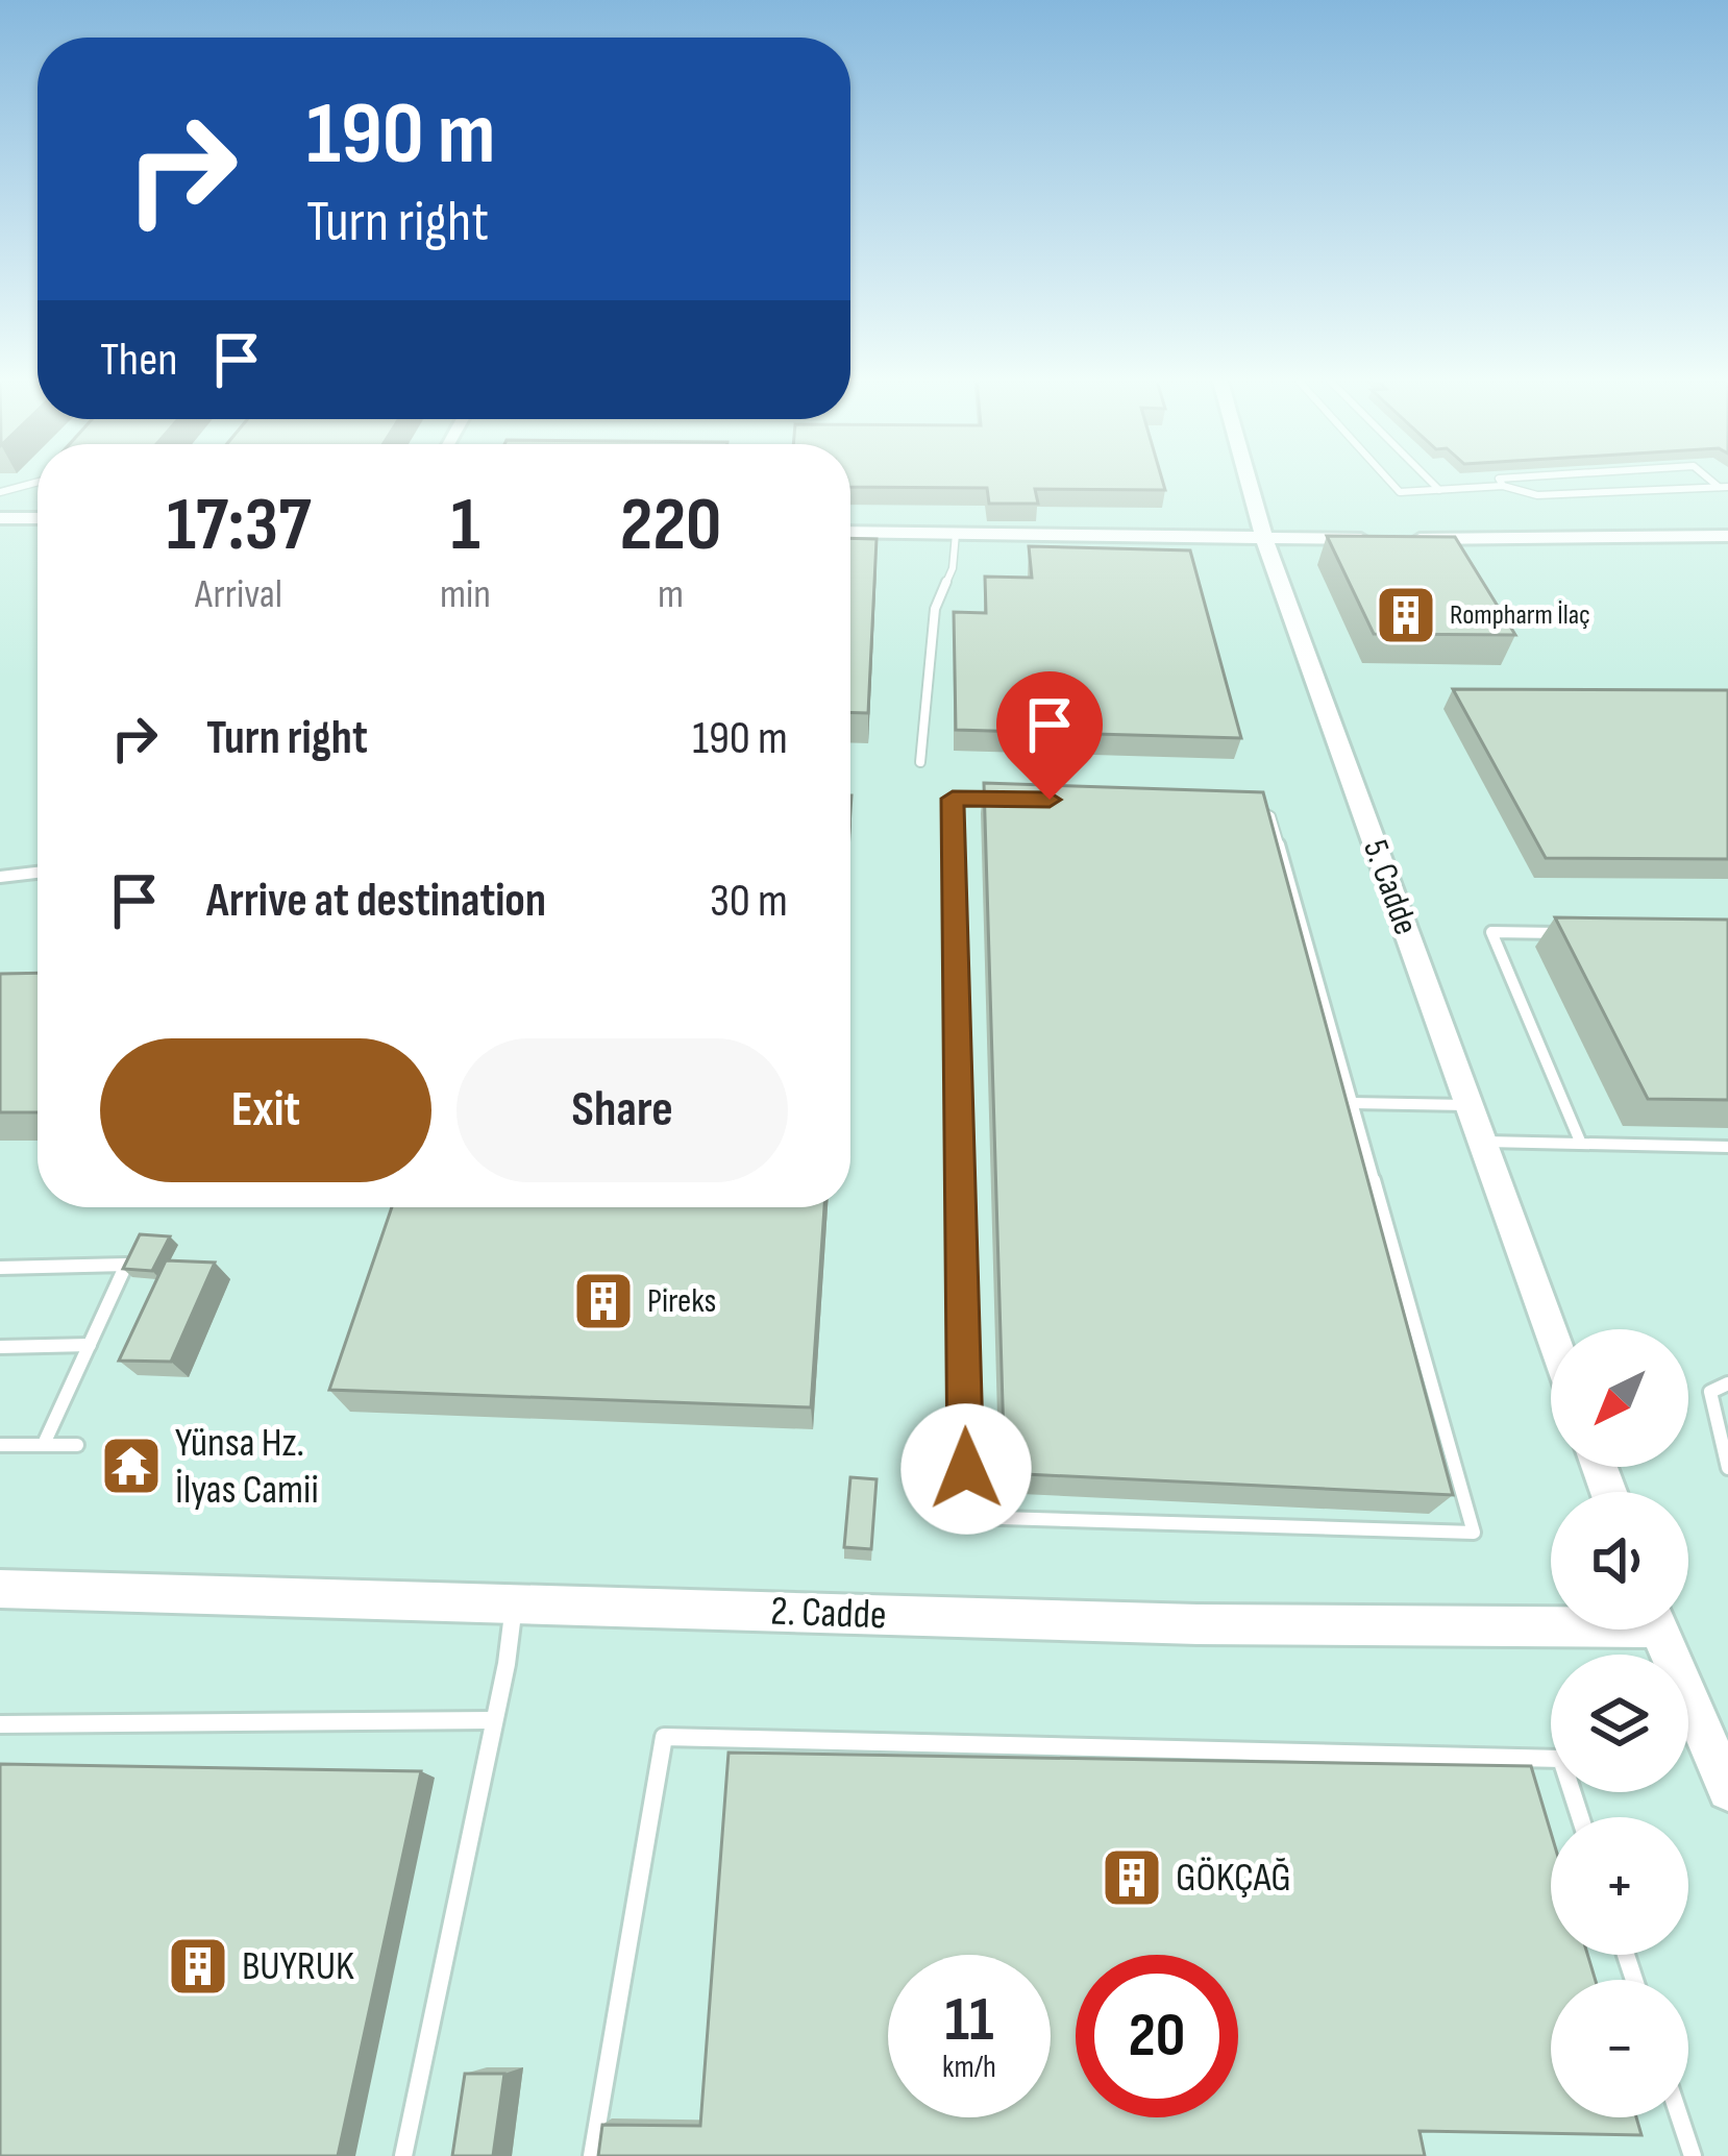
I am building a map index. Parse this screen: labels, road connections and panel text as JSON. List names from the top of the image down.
{
  "streets": {
    "street": ["5. Cadde", "2. Cadde"]
  },
  "places": {
    "building": [
      "Rompharm İlaç",
      "Pireks",
      "GÖKÇAĞ",
      "BUYRUK"
    ],
    "temple": ["Yünsa Hz. İlyas Camii"]
  },
  "north": "bottom left",
  "page": {
    "turn": ["190 m", "Turn right"],
    "then": "Then",
    "eta": [
      "17:37",
      "Arrival",
      "1",
      "min",
      "220",
      "m"
    ],
    "list": [
      {
        "name": "Turn right",
        "value": "190 m"
      },
      {
        "name": "Arrive at destination",
        "value": "30 m"
      }
    ],
    "buttons": ["Exit", "Share"],
    "map_buttons": ["+", "−"],
    "speed": "11 km/h",
    "limit": "20"
  }
}
